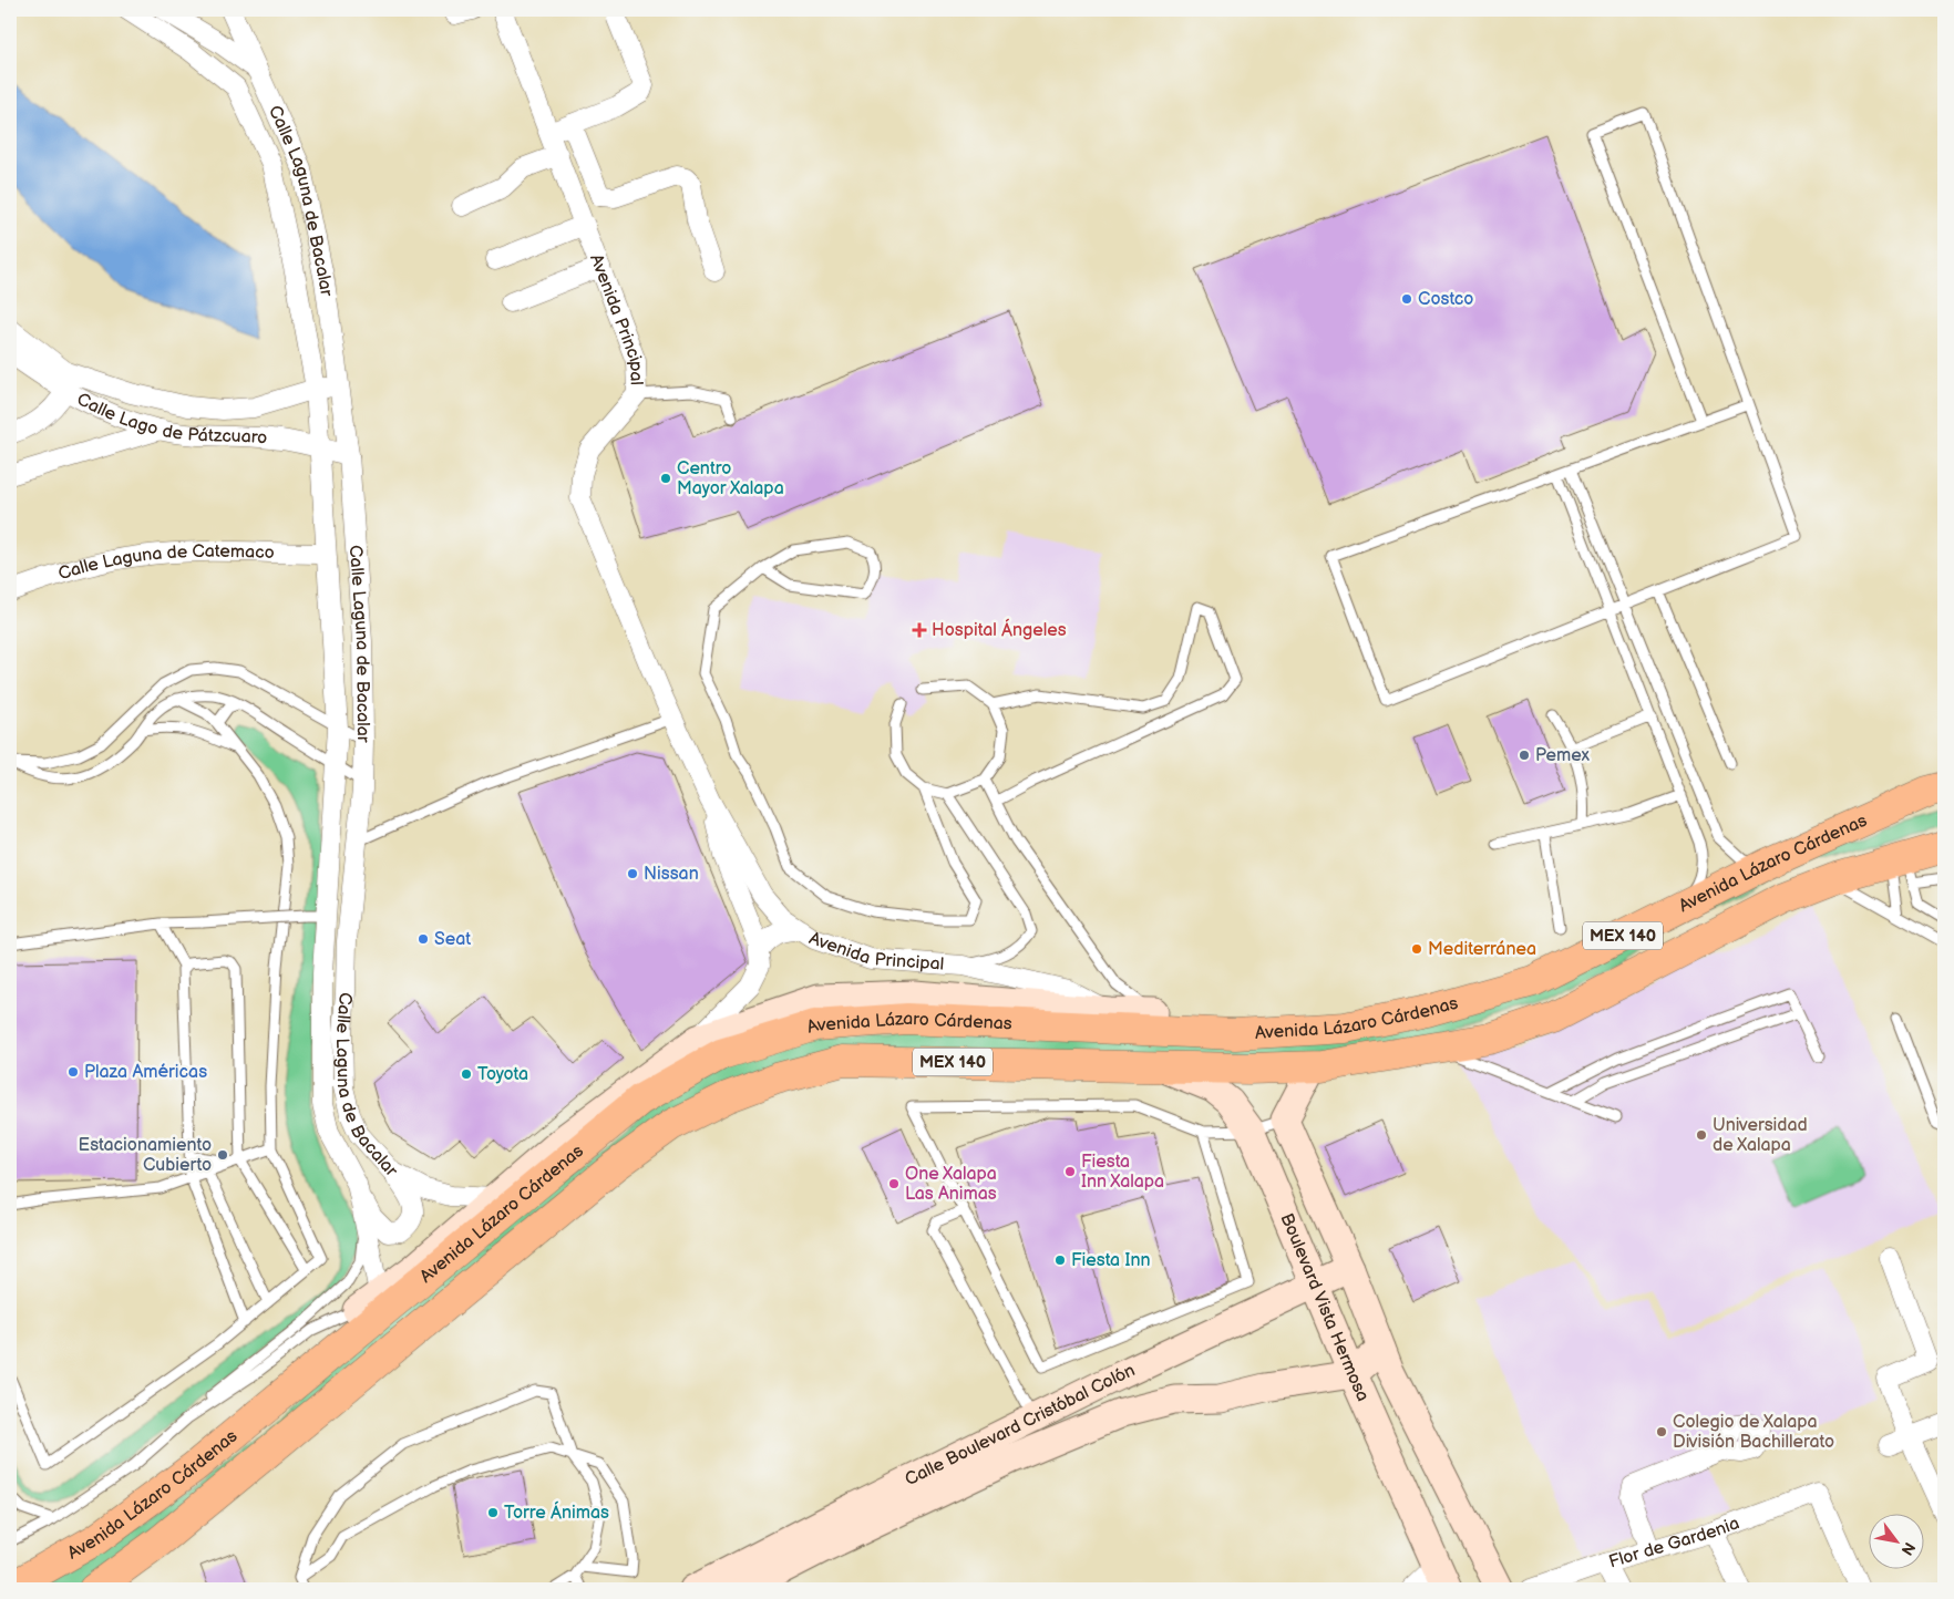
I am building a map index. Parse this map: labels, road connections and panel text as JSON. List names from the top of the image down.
{
  "streets": {
    "highway": ["Avenida Lázaro Cárdenas", "MEX 140"],
    "street": [
      "Calle Laguna de Bacalar",
      "Avenida Principal",
      "Calle Lago de Pátzcuaro",
      "Calle Laguna de Catemaco",
      "Boulevard Vista Hermosa",
      "Calle Boulevard Cristóbal Colón",
      "Flor de Gardenia"
    ]
  },
  "crossings": [
    ["Calle Laguna de Bacalar", "Calle Lago de Pátzcuaro"],
    ["Calle Laguna de Bacalar", "Calle Laguna de Catemaco"],
    ["Calle Laguna de Bacalar", "Avenida Lázaro Cárdenas"],
    ["Avenida Principal", "Avenida Lázaro Cárdenas"],
    ["Avenida Lázaro Cárdenas", "Boulevard Vista Hermosa"],
    ["Boulevard Vista Hermosa", "Calle Boulevard Cristóbal Colón"]
  ],
  "places": {
    "other": [
      "Costco",
      "Centro Mayor Xalapa",
      "Pemex",
      "Nissan",
      "Seat",
      "Mediterránea",
      "Plaza Américas",
      "Toyota",
      "Universidad de Xalapa",
      "Estacionamiento Cubierto",
      "Fiesta Inn Xalapa",
      "One Xalapa Las Animas",
      "Fiesta Inn",
      "Colegio de Xalapa División Bachillerato",
      "Torre Ánimas"
    ],
    "health": ["Hospital Ángeles"]
  },
  "north": "bottom right"
}
